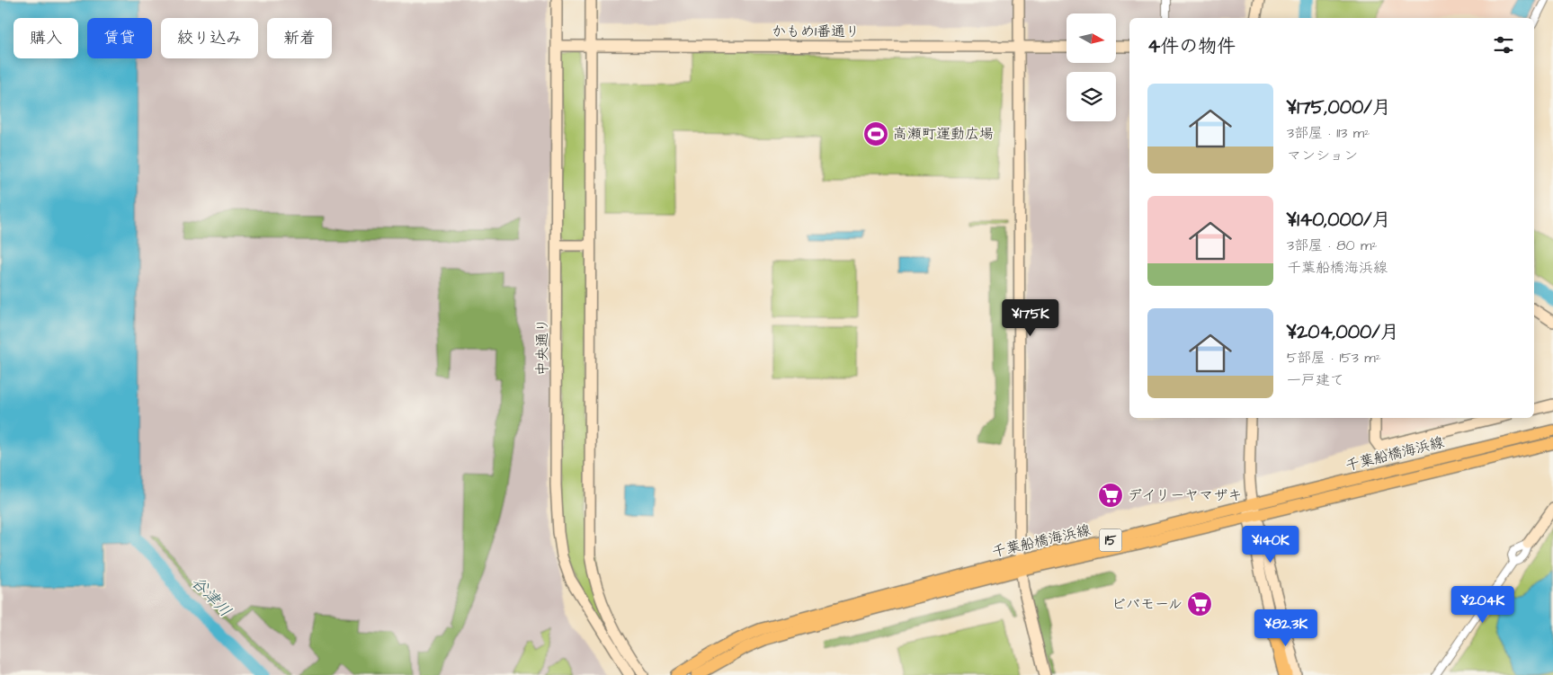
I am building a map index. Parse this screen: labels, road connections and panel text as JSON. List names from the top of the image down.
{
  "streets": {
    "main road": ["千葉船橋海浜線", "15"],
    "street": ["かもめ1番通り", "中央通り"]
  },
  "crossings": [
    ["かもめ1番通り", "中央通り"]
  ],
  "water": ["谷津川"],
  "places": {
    "sports": ["高瀬町運動広場"],
    "supermarket": ["デイリーヤマザキ", "ビバモール"]
  },
  "north": "right",
  "page": {
    "chip": [
      "購入",
      "賃貸",
      "絞り込み",
      "新着"
    ],
    "heading": "4件の物件",
    "list": [
      {
        "name": "¥175,000/月",
        "note": "3部屋 · 113 m² · マンション"
      },
      {
        "name": "¥140,000/月",
        "note": "3部屋 · 80 m² · 千葉船橋海浜線"
      },
      {
        "name": "¥204,000/月",
        "note": "5部屋 · 153 m² · 一戸建て"
      }
    ],
    "price": [
      "¥175K",
      "¥140K",
      "¥204K",
      "¥82.3K"
    ]
  }
}
